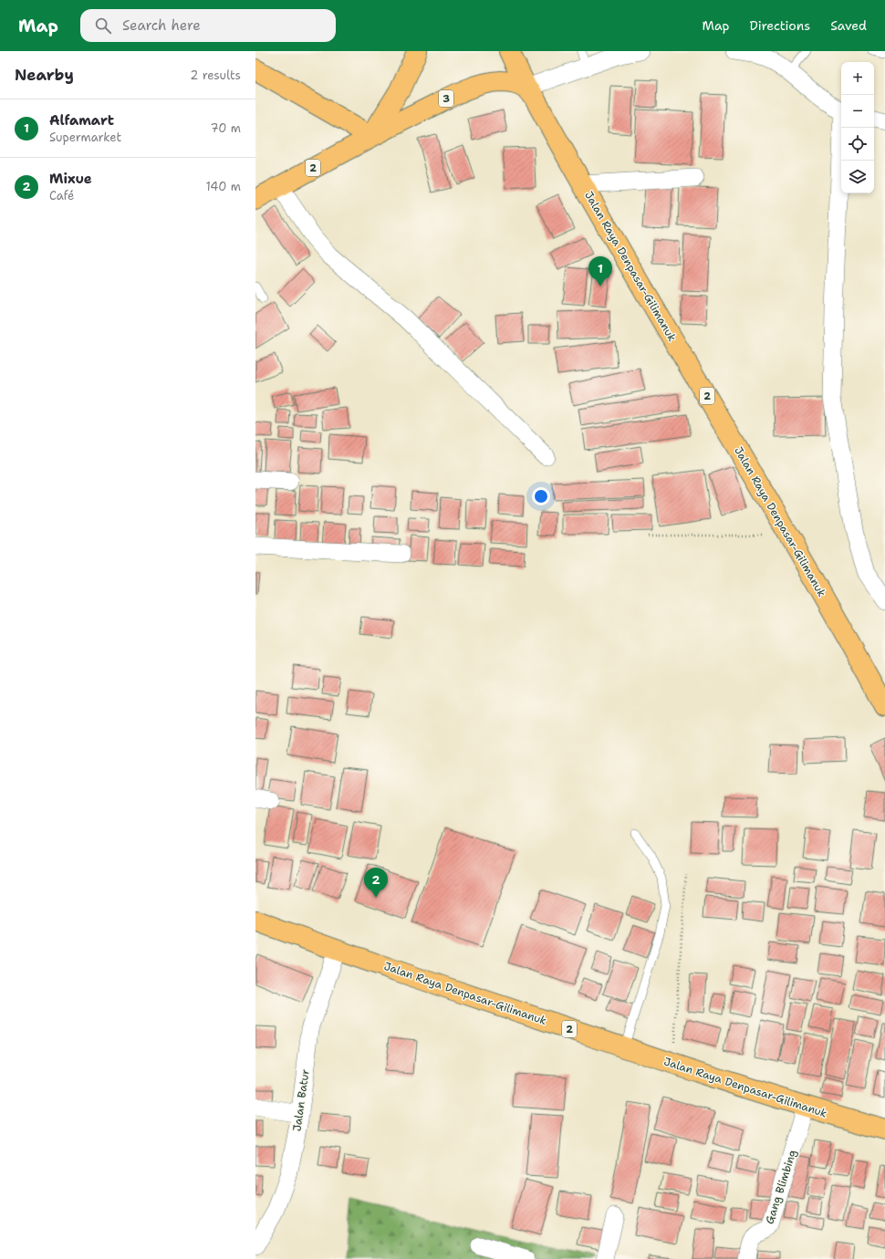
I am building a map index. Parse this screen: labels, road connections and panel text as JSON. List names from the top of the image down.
{
  "streets": {
    "highway": ["3", "2", "Jalan Raya Denpasar-Gilimanuk"],
    "street": ["Jalan Batur", "Gang Blimbing"]
  },
  "crossings": [
    ["3", "2"],
    ["3", "Jalan Raya Denpasar-Gilimanuk"],
    ["2", "Jalan Raya Denpasar-Gilimanuk"],
    ["Jalan Raya Denpasar-Gilimanuk", "Jalan Batur"],
    ["Jalan Raya Denpasar-Gilimanuk", "Gang Blimbing"]
  ],
  "page": {
    "header": "Map",
    "search": "Search here",
    "nav": ["Map", "Directions", "Saved"],
    "heading": ["Nearby", "2 results"],
    "map_buttons": ["+", "−"],
    "list": [
      {
        "mark": "1",
        "name": "Alfamart",
        "note": "Supermarket",
        "value": "70 m"
      },
      {
        "mark": "2",
        "name": "Mixue",
        "note": "Café",
        "value": "140 m"
      }
    ],
    "pins": ["1", "2"]
  }
}
